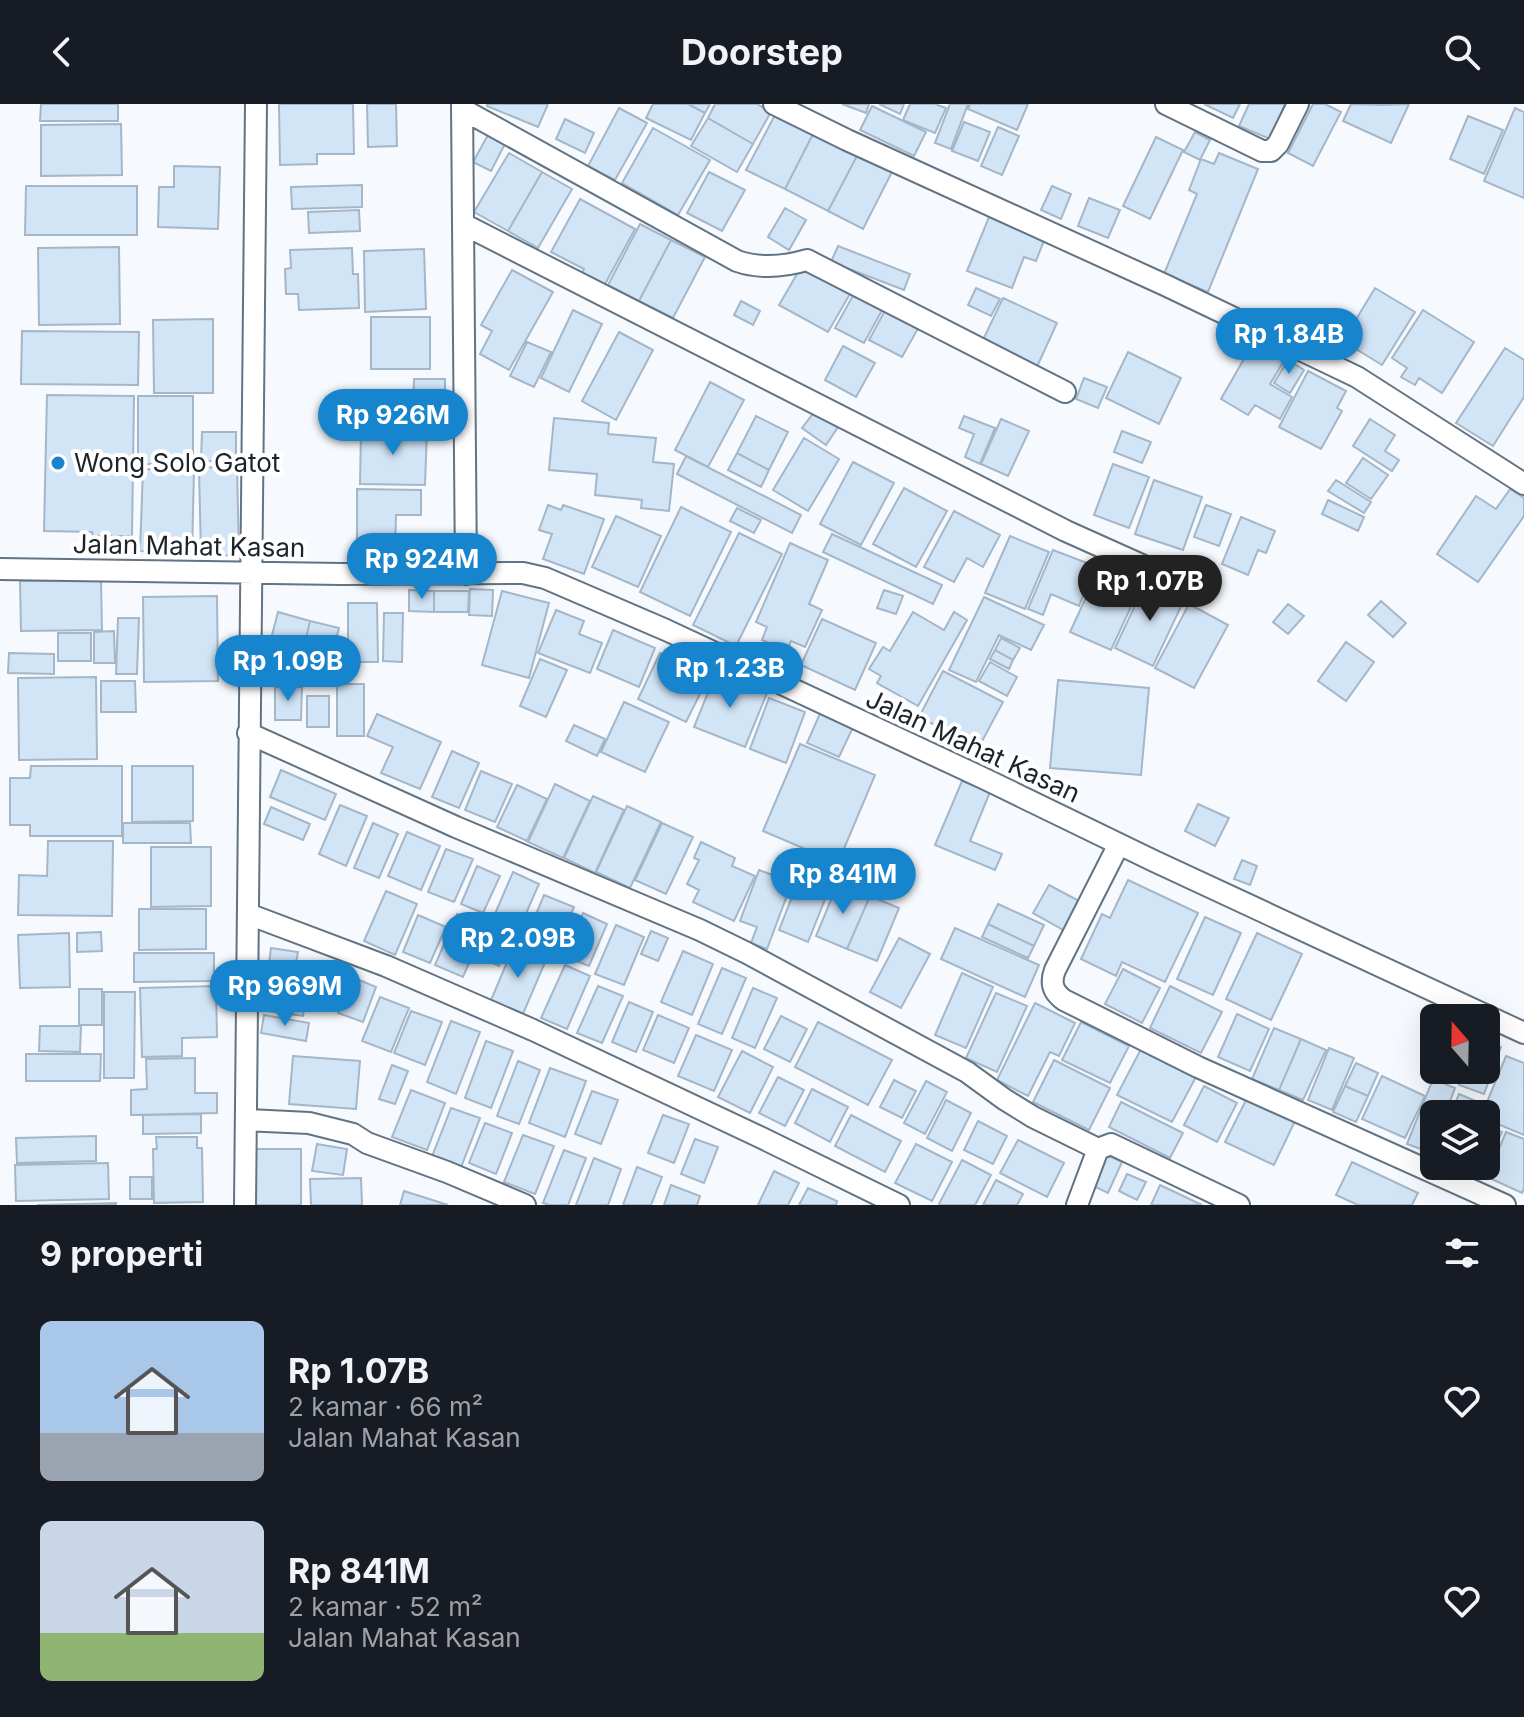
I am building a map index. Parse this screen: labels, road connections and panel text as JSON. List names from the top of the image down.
{
  "streets": {
    "street": ["Jalan Mahat Kasan"]
  },
  "places": ["Wong Solo Gatot"],
  "north": "top",
  "page": {
    "header": "Doorstep",
    "price": [
      "Rp 1.84B",
      "Rp 926M",
      "Rp 924M",
      "Rp 1.07B",
      "Rp 1.09B",
      "Rp 1.23B",
      "Rp 841M",
      "Rp 2.09B",
      "Rp 969M"
    ],
    "heading": "9 properti",
    "list": [
      {
        "name": "Rp 1.07B",
        "note": "2 kamar · 66 m² · Jalan Mahat Kasan"
      },
      {
        "name": "Rp 841M",
        "note": "2 kamar · 52 m² · Jalan Mahat Kasan"
      }
    ]
  }
}
